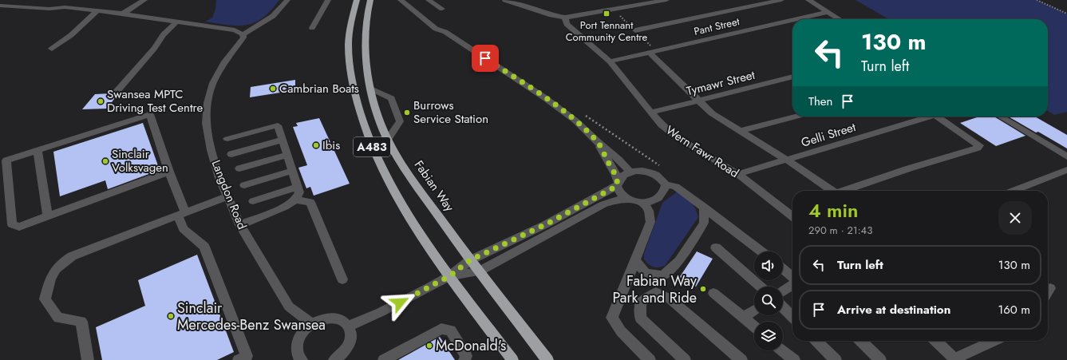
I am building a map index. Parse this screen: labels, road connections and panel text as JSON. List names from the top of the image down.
{
  "streets": {
    "highway": ["A483", "Fabian Way"],
    "street": [
      "Pant Street",
      "Tymawr Street",
      "Gelli Street",
      "Wern Fawr Road",
      "Langdon Road"
    ]
  },
  "crossings": [
    ["Pant Street", "Wern Fawr Road"],
    ["Tymawr Street", "Wern Fawr Road"],
    ["Gelli Street", "Wern Fawr Road"]
  ],
  "places": {
    "transit": ["Port Tennant Community Centre"],
    "other": [
      "Cambrian Boats",
      "Swansea MPTC Driving Test Centre",
      "Burrows Service Station",
      "Ibis",
      "Sinclair Volksvagen",
      "Fabian Way Park and Ride",
      "Sinclair Mercedes-Benz Swansea",
      "McDonald's"
    ]
  },
  "page": {
    "turn": ["130 m", "Turn left"],
    "then": "Then",
    "heading": ["4 min", "290 m · 21:43"],
    "list": [
      {
        "name": "Turn left",
        "value": "130 m"
      },
      {
        "name": "Arrive at destination",
        "value": "160 m"
      }
    ]
  }
}
